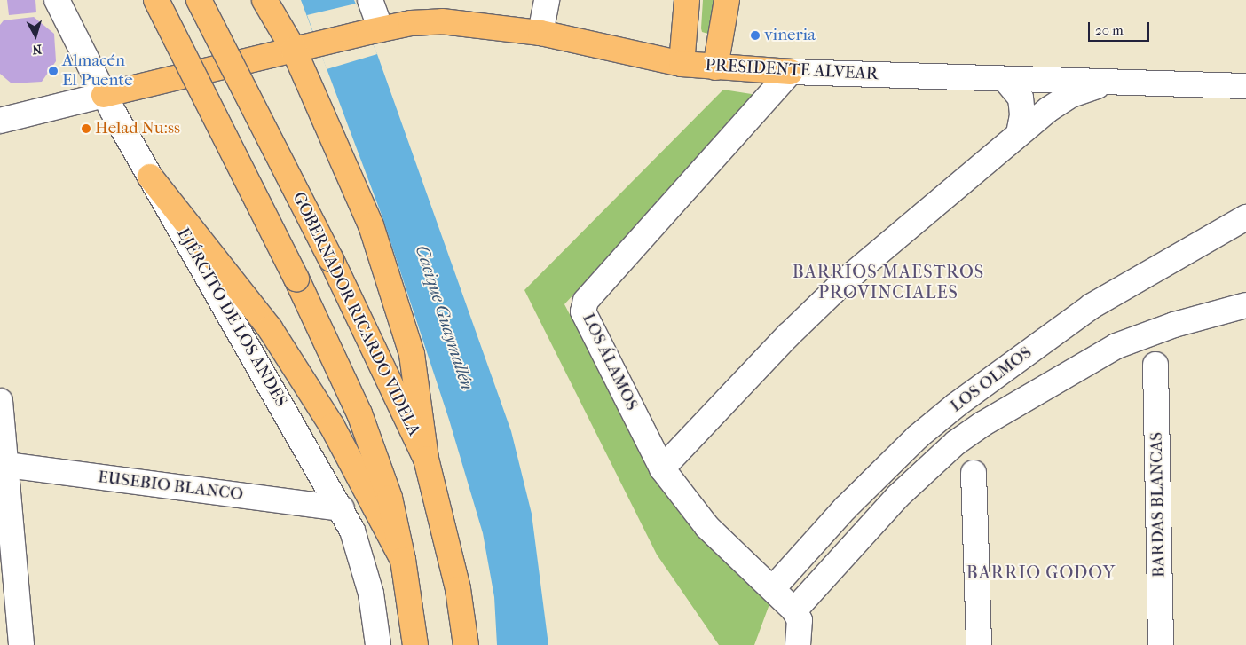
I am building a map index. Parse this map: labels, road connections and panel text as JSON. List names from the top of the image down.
{
  "streets": {
    "main road": ["PRESIDENTE ALVEAR", "GOBERNADOR RICARDO VIDELA"],
    "street": [
      "EJÉRCITO DE LOS ANDES",
      "LOS ÁLAMOS",
      "LOS OLMOS",
      "EUSEBIO BLANCO",
      "BARDAS BLANCAS"
    ]
  },
  "crossings": [
    ["PRESIDENTE ALVEAR", "EJÉRCITO DE LOS ANDES"],
    ["PRESIDENTE ALVEAR", "LOS ÁLAMOS"],
    ["EJÉRCITO DE LOS ANDES", "EUSEBIO BLANCO"],
    ["LOS ÁLAMOS", "LOS OLMOS"]
  ],
  "districts": ["BARRIOS MAESTROS PROVINCIALES", "BARRIO GODOY"],
  "water": ["Cacique Guaymallén"],
  "places": ["vineria", "Almacén El Puente", "Helad Nu:ss"],
  "scale_bar": "20 m",
  "north": "bottom"
}
